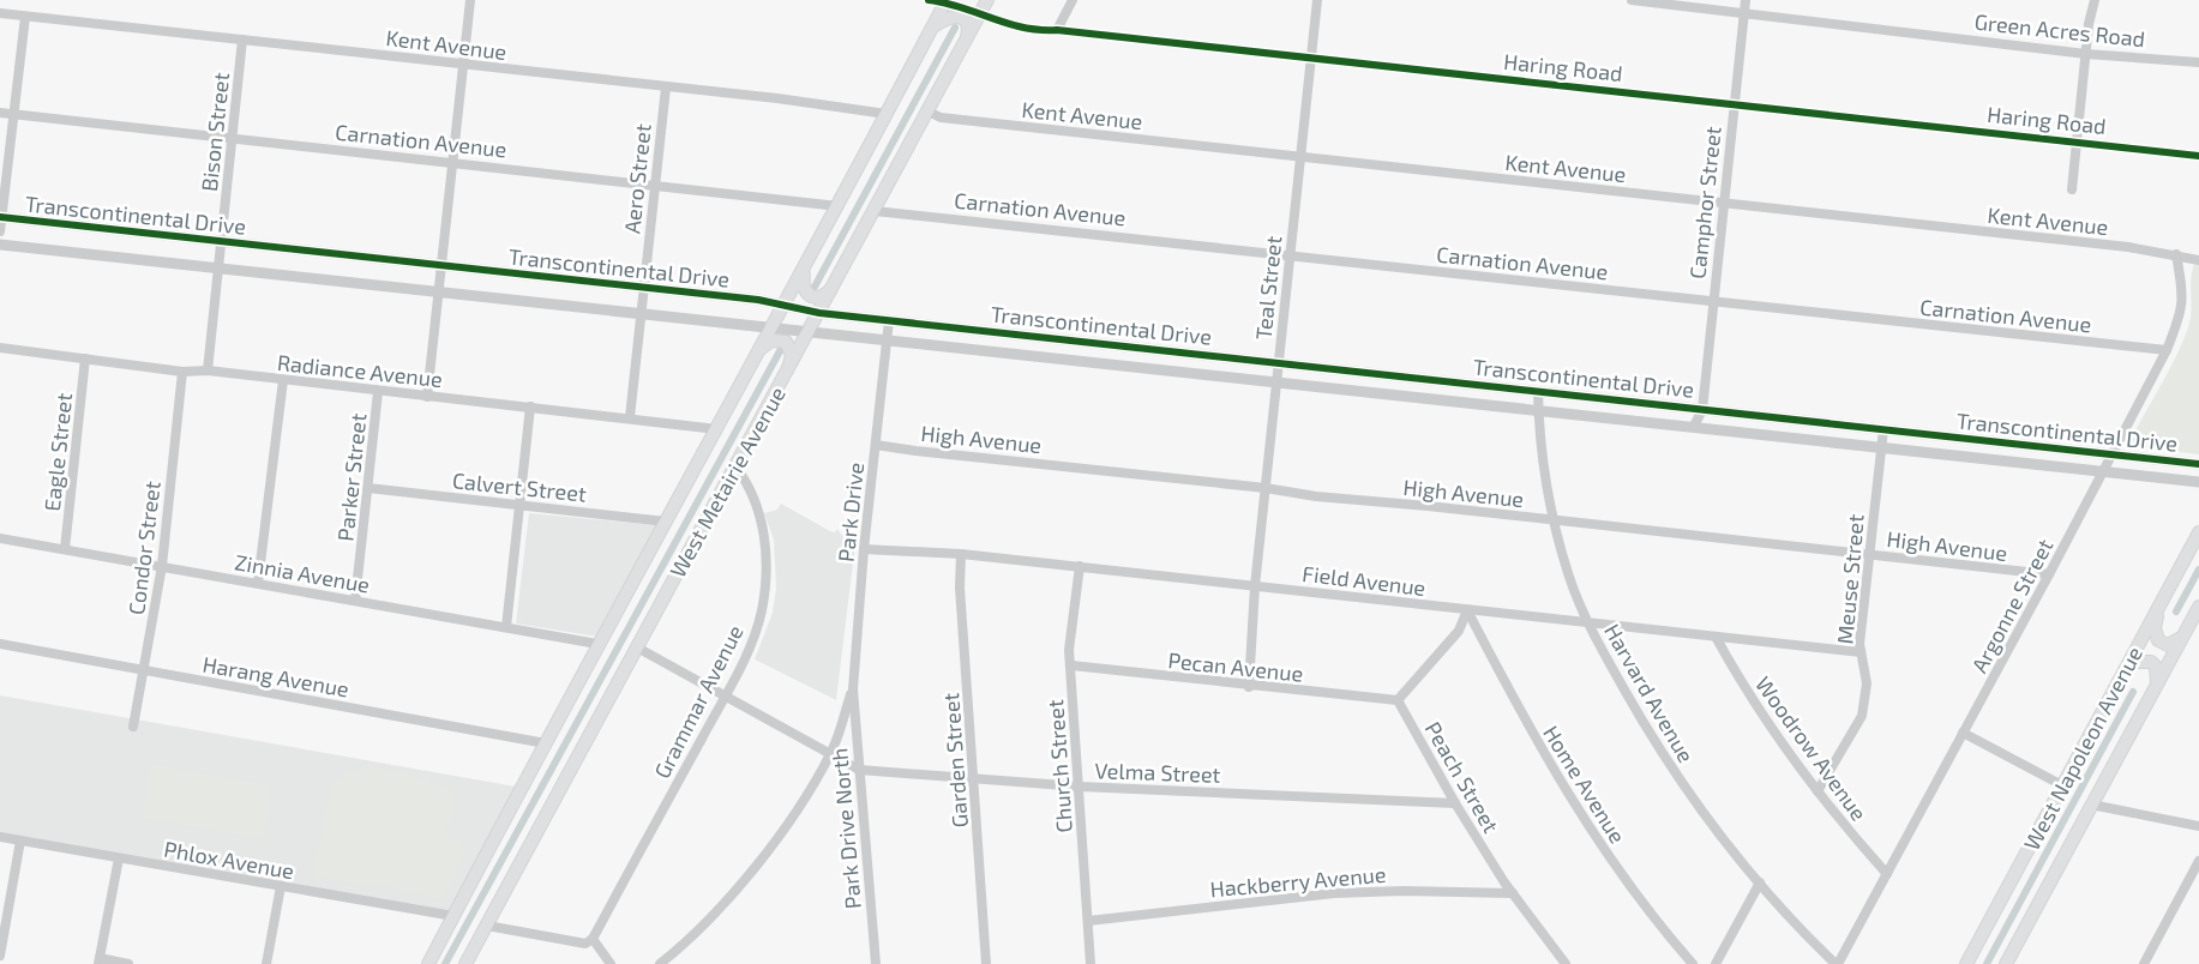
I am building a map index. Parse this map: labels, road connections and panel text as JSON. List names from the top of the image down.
{
  "streets": {
    "main road": ["West Metairie Avenue", "West Napoleon Avenue"],
    "street": [
      "Green Acres Road",
      "Kent Avenue",
      "Haring Road",
      "Bison Street",
      "Carnation Avenue",
      "Aero Street",
      "Camphor Street",
      "Transcontinental Drive",
      "Teal Street",
      "Radiance Avenue",
      "High Avenue",
      "Eagle Street",
      "Parker Street",
      "Calvert Street",
      "Park Drive",
      "Condor Street",
      "Zinnia Avenue",
      "Meuse Street",
      "Field Avenue",
      "Argonne Street",
      "Pecan Avenue",
      "Harang Avenue",
      "Harvard Avenue",
      "Grammar Avenue",
      "Woodrow Avenue",
      "Garden Street",
      "Church Street",
      "Velma Street",
      "Peach Street",
      "Home Avenue",
      "Park Drive North",
      "Phlox Avenue",
      "Hackberry Avenue"
    ]
  },
  "crossings": [
    ["Green Acres Road", "Camphor Street"],
    ["Kent Avenue", "Bison Street"],
    ["Kent Avenue", "Aero Street"],
    ["Kent Avenue", "Camphor Street"],
    ["Kent Avenue", "Teal Street"],
    ["Kent Avenue", "West Metairie Avenue"],
    ["Kent Avenue", "Argonne Street"],
    ["Haring Road", "Camphor Street"],
    ["Haring Road", "Teal Street"],
    ["Haring Road", "West Metairie Avenue"],
    ["Bison Street", "Carnation Avenue"],
    ["Bison Street", "Transcontinental Drive"],
    ["Bison Street", "Radiance Avenue"],
    ["Carnation Avenue", "Aero Street"],
    ["Carnation Avenue", "Camphor Street"],
    ["Carnation Avenue", "Teal Street"],
    ["Carnation Avenue", "West Metairie Avenue"],
    ["Carnation Avenue", "Argonne Street"],
    ["Aero Street", "Transcontinental Drive"],
    ["Aero Street", "Radiance Avenue"],
    ["Camphor Street", "Transcontinental Drive"],
    ["Transcontinental Drive", "Teal Street"],
    ["Transcontinental Drive", "West Metairie Avenue"],
    ["Transcontinental Drive", "Park Drive"],
    ["Transcontinental Drive", "Meuse Street"],
    ["Transcontinental Drive", "Argonne Street"],
    ["Transcontinental Drive", "Harvard Avenue"],
    ["Teal Street", "High Avenue"],
    ["Teal Street", "Field Avenue"],
    ["Teal Street", "Pecan Avenue"],
    ["Radiance Avenue", "Eagle Street"],
    ["Radiance Avenue", "Parker Street"],
    ["Radiance Avenue", "West Metairie Avenue"],
    ["Radiance Avenue", "Condor Street"],
    ["High Avenue", "Park Drive"],
    ["High Avenue", "Meuse Street"],
    ["High Avenue", "Argonne Street"],
    ["High Avenue", "Harvard Avenue"],
    ["Eagle Street", "Zinnia Avenue"],
    ["Parker Street", "Calvert Street"],
    ["Parker Street", "Zinnia Avenue"],
    ["West Metairie Avenue", "Calvert Street"],
    ["West Metairie Avenue", "Zinnia Avenue"],
    ["West Metairie Avenue", "Harang Avenue"],
    ["West Metairie Avenue", "Grammar Avenue"],
    ["West Metairie Avenue", "Phlox Avenue"],
    ["Park Drive", "Field Avenue"],
    ["Park Drive", "Park Drive North"],
    ["Condor Street", "Zinnia Avenue"],
    ["Condor Street", "Harang Avenue"],
    ["Meuse Street", "Field Avenue"],
    ["Meuse Street", "Woodrow Avenue"],
    ["Field Avenue", "Harvard Avenue"],
    ["Field Avenue", "Woodrow Avenue"],
    ["Field Avenue", "Garden Street"],
    ["Field Avenue", "Church Street"],
    ["Field Avenue", "Home Avenue"],
    ["Argonne Street", "Harvard Avenue"],
    ["Argonne Street", "Woodrow Avenue"],
    ["Pecan Avenue", "Church Street"],
    ["Pecan Avenue", "Peach Street"],
    ["Garden Street", "Velma Street"],
    ["Church Street", "Velma Street"],
    ["Church Street", "Hackberry Avenue"],
    ["Velma Street", "Peach Street"],
    ["Velma Street", "Park Drive North"],
    ["Peach Street", "Hackberry Avenue"]
  ]
}
